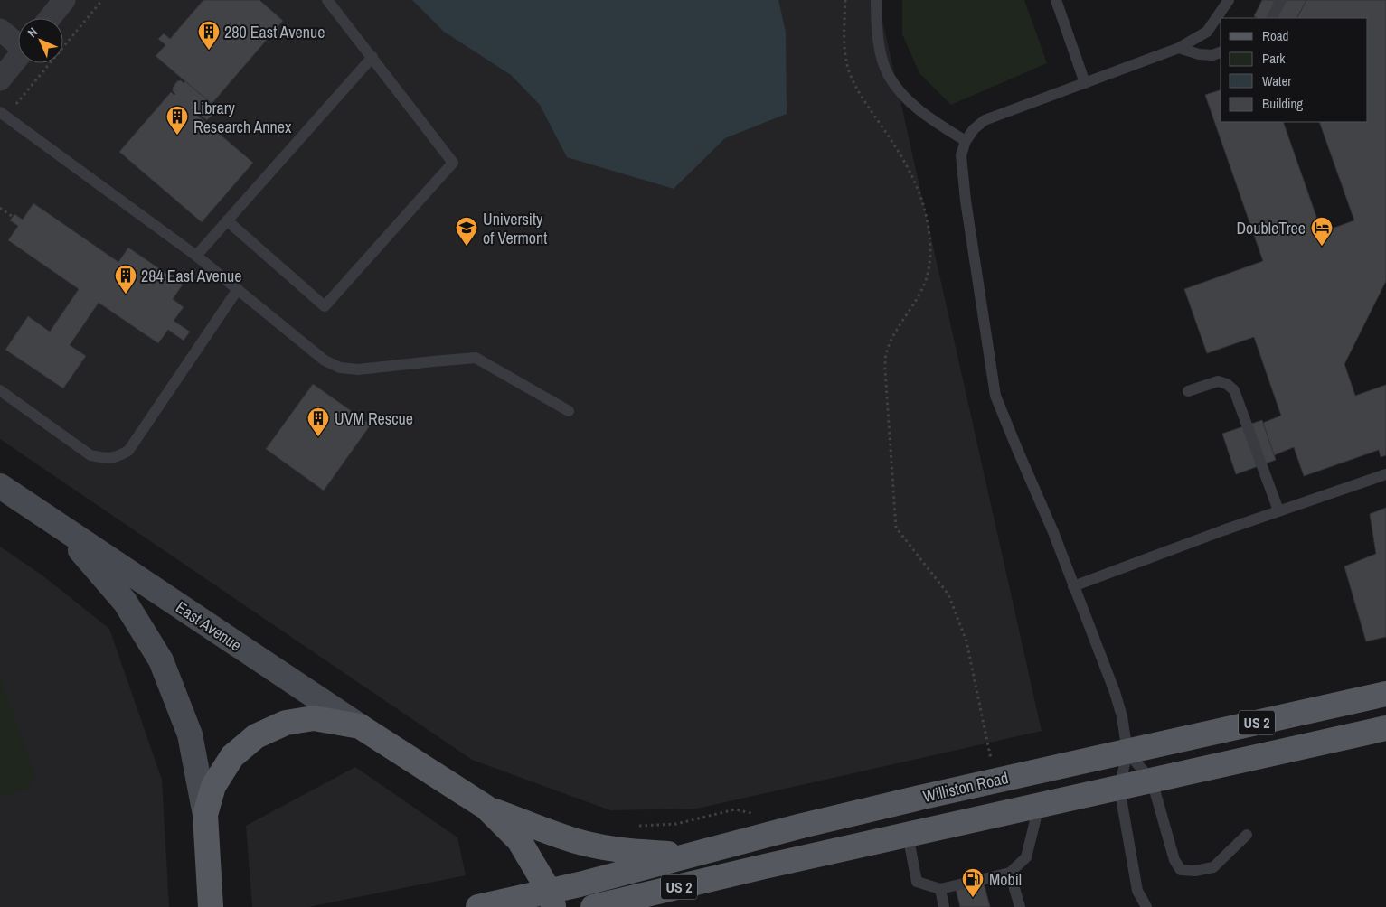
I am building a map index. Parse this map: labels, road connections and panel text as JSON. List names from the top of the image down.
{
  "streets": {
    "main road": ["East Avenue", "US 2", "Williston Road"]
  },
  "crossings": [
    ["East Avenue", "US 2"],
    ["East Avenue", "Williston Road"],
    ["US 2", "Williston Road"]
  ],
  "places": {
    "building": [
      "280 East Avenue",
      "Library Research Annex",
      "284 East Avenue",
      "UVM Rescue"
    ],
    "school or university": ["University of Vermont"],
    "hotel": ["DoubleTree"],
    "fuel station": ["Mobil"]
  },
  "legend": [
    "Road",
    "Park",
    "Water",
    "Building"
  ],
  "north": "top left"
}
